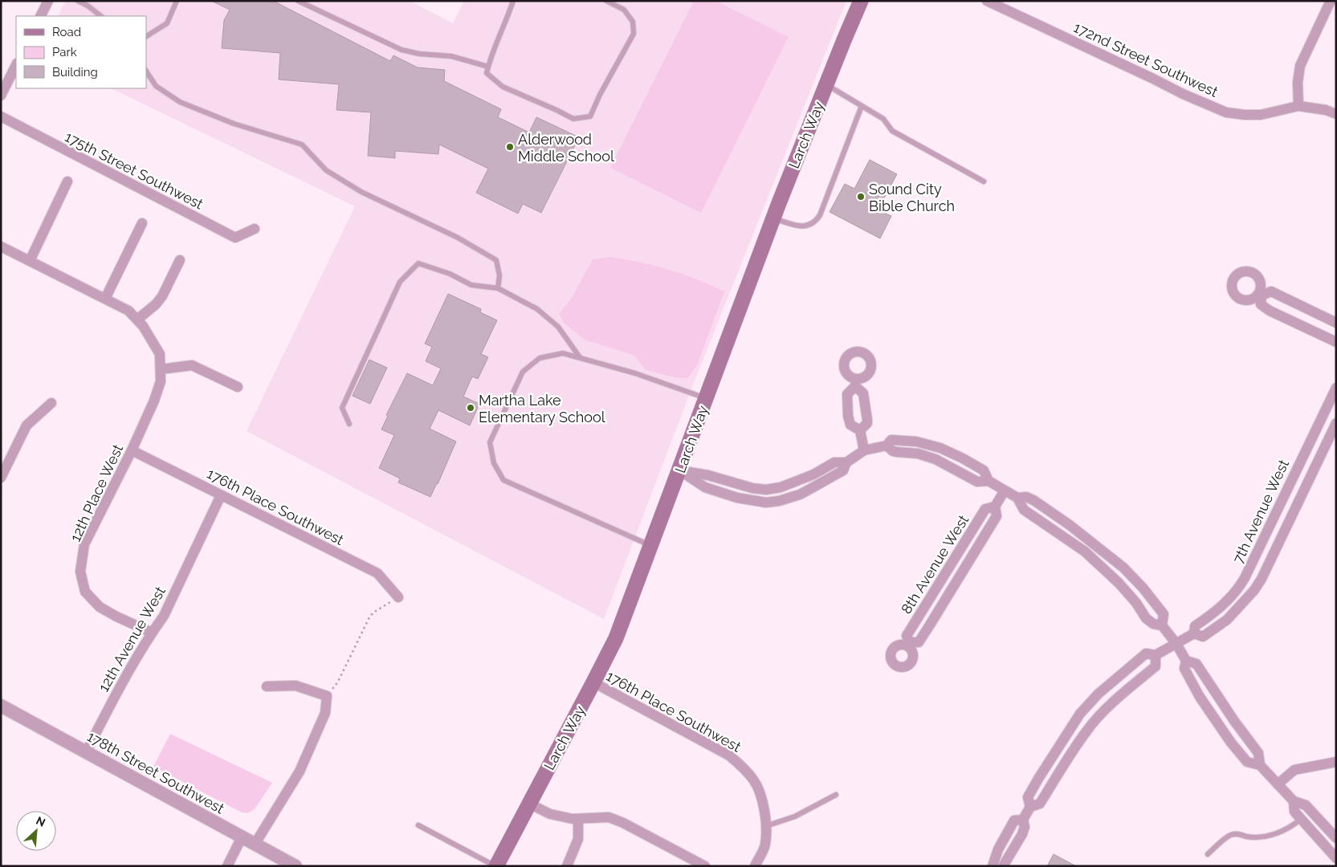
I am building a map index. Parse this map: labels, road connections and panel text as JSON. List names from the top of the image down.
{
  "streets": {
    "main road": ["Larch Way"],
    "street": [
      "172nd Street Southwest",
      "175th Street Southwest",
      "12th Place West",
      "176th Place Southwest",
      "7th Avenue West",
      "8th Avenue West",
      "12th Avenue West",
      "178th Street Southwest"
    ]
  },
  "crossings": [
    ["Larch Way", "176th Place Southwest"],
    ["12th Place West", "176th Place Southwest"],
    ["12th Place West", "12th Avenue West"],
    ["176th Place Southwest", "12th Avenue West"],
    ["12th Avenue West", "178th Street Southwest"]
  ],
  "places": ["Alderwood Middle School", "Sound City Bible Church", "Martha Lake Elementary School"],
  "legend": ["Road", "Park", "Building"],
  "north": "top right"
}
